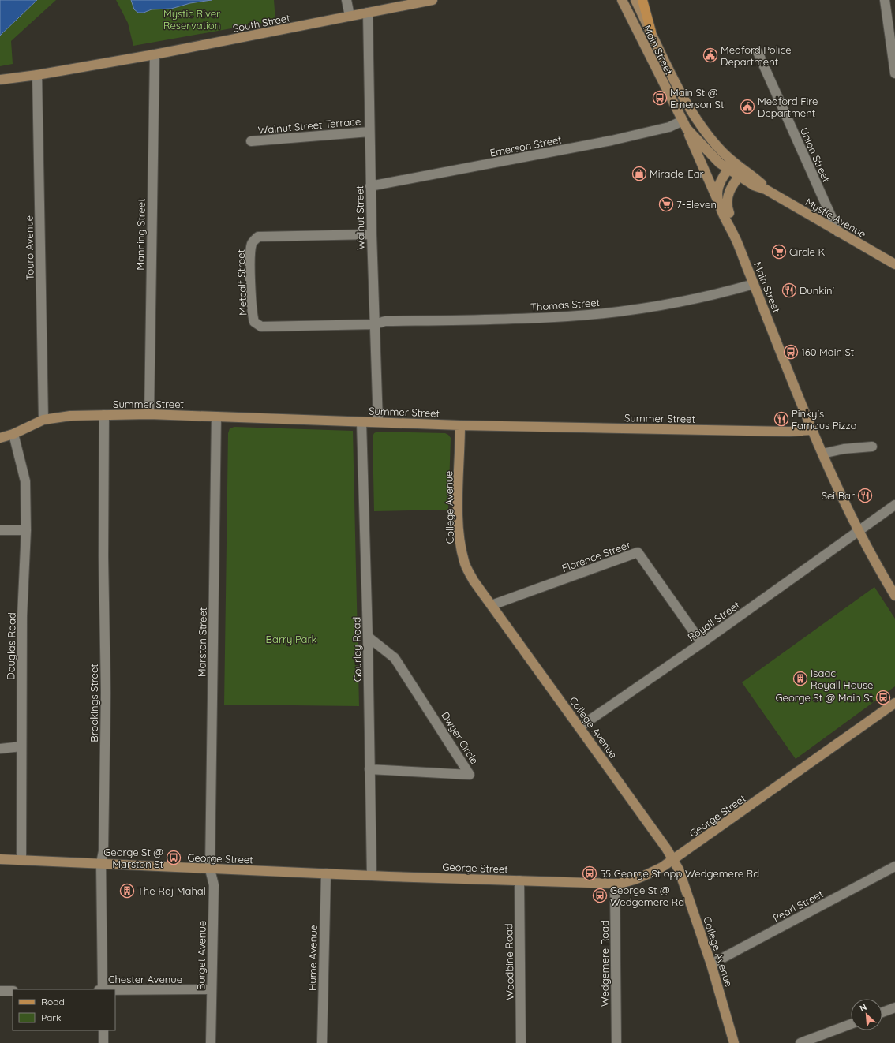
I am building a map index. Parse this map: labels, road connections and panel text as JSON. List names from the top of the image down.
{
  "streets": {
    "street": [
      "South Street",
      "Main Street",
      "Walnut Street Terrace",
      "Emerson Street",
      "Union Street",
      "Walnut Street",
      "Mystic Avenue",
      "Manning Street",
      "Touro Avenue",
      "Metcalf Street",
      "Thomas Street",
      "Summer Street",
      "College Avenue",
      "Florence Street",
      "Royall Street",
      "Marston Street",
      "Douglas Road",
      "Gourley Road",
      "Brookings Street",
      "Dwyer Circle",
      "George Street",
      "Pearl Street",
      "Burget Avenue",
      "Hume Avenue",
      "Woodbine Road",
      "Wedgemere Road",
      "Chester Avenue"
    ]
  },
  "crossings": [
    ["South Street", "Walnut Street"],
    ["South Street", "Manning Street"],
    ["South Street", "Touro Avenue"],
    ["Main Street", "Emerson Street"],
    ["Main Street", "Mystic Avenue"],
    ["Main Street", "Thomas Street"],
    ["Main Street", "Summer Street"],
    ["Main Street", "Royall Street"],
    ["Walnut Street Terrace", "Walnut Street"],
    ["Emerson Street", "Walnut Street"],
    ["Union Street", "Mystic Avenue"],
    ["Walnut Street", "Metcalf Street"],
    ["Walnut Street", "Thomas Street"],
    ["Walnut Street", "Summer Street"],
    ["Manning Street", "Summer Street"],
    ["Touro Avenue", "Summer Street"],
    ["Metcalf Street", "Thomas Street"],
    ["Summer Street", "College Avenue"],
    ["Summer Street", "Marston Street"],
    ["Summer Street", "Douglas Road"],
    ["Summer Street", "Gourley Road"],
    ["Summer Street", "Brookings Street"],
    ["College Avenue", "Florence Street"],
    ["College Avenue", "Royall Street"],
    ["College Avenue", "George Street"],
    ["College Avenue", "Pearl Street"],
    ["Florence Street", "Royall Street"],
    ["Marston Street", "George Street"],
    ["Marston Street", "Burget Avenue"],
    ["Douglas Road", "George Street"],
    ["Gourley Road", "Dwyer Circle"],
    ["Gourley Road", "George Street"],
    ["Brookings Street", "George Street"],
    ["George Street", "Burget Avenue"],
    ["George Street", "Hume Avenue"],
    ["George Street", "Woodbine Road"],
    ["George Street", "Wedgemere Road"],
    ["Burget Avenue", "Chester Avenue"]
  ],
  "parks": ["Mystic River Reservation", "Barry Park"],
  "places": {
    "public building": ["Medford Police Department", "Medford Fire Department"],
    "bus stop": [
      "Main St @ Emerson St",
      "160 Main St",
      "George St @ Main St",
      "George St @ Marston St",
      "55 George St opp Wedgemere Rd",
      "George St @ Wedgemere Rd"
    ],
    "shop": ["Miracle-Ear"],
    "supermarket": ["7-Eleven", "Circle K"],
    "restaurant": ["Dunkin'", "Pinky's Famous Pizza", "Sei Bar"],
    "building": ["Isaac Royall House", "The Raj Mahal"]
  },
  "legend": ["Road", "Park"],
  "north": "top left"
}
